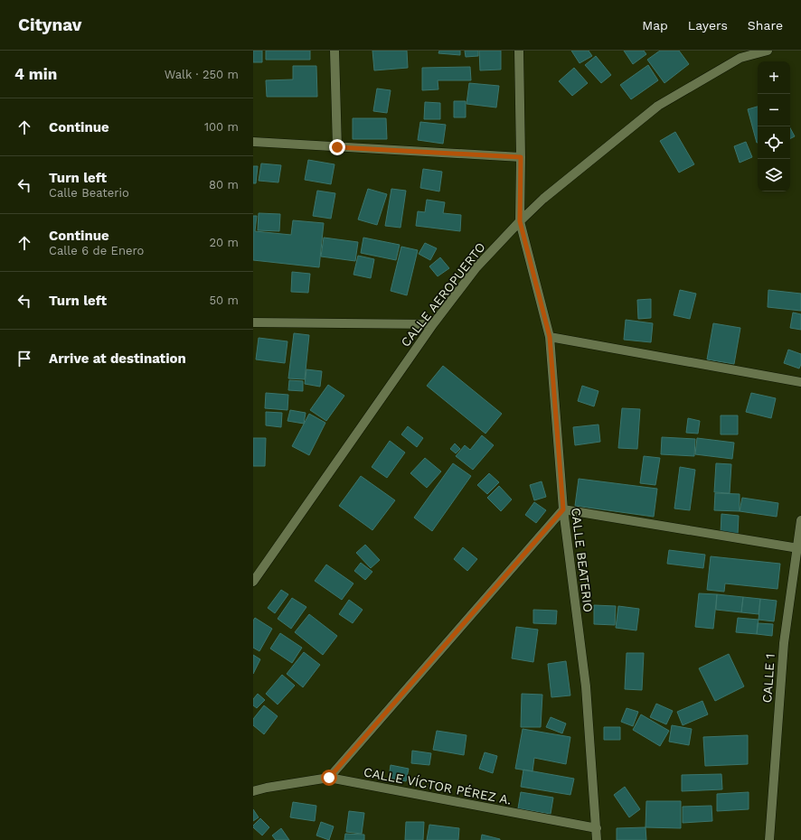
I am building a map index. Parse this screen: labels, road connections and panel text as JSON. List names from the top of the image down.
{
  "streets": {
    "street": [
      "CALLE AEROPUERTO",
      "CALLE BEATERIO",
      "CALLE 1",
      "CALLE VÍCTOR PÉREZ A."
    ]
  },
  "crossings": [
    ["CALLE AEROPUERTO", "CALLE BEATERIO"],
    ["CALLE BEATERIO", "CALLE VÍCTOR PÉREZ A."]
  ],
  "page": {
    "header": "Citynav",
    "nav": ["Map", "Layers", "Share"],
    "heading": ["4 min", "Walk · 250 m"],
    "map_buttons": ["+", "−"],
    "list": [
      ["Continue", "100 m"],
      ["Turn left", "Calle Beaterio", "80 m"],
      ["Continue", "Calle 6 de Enero", "20 m"],
      ["Turn left", "50 m"],
      "Arrive at destination"
    ]
  }
}
